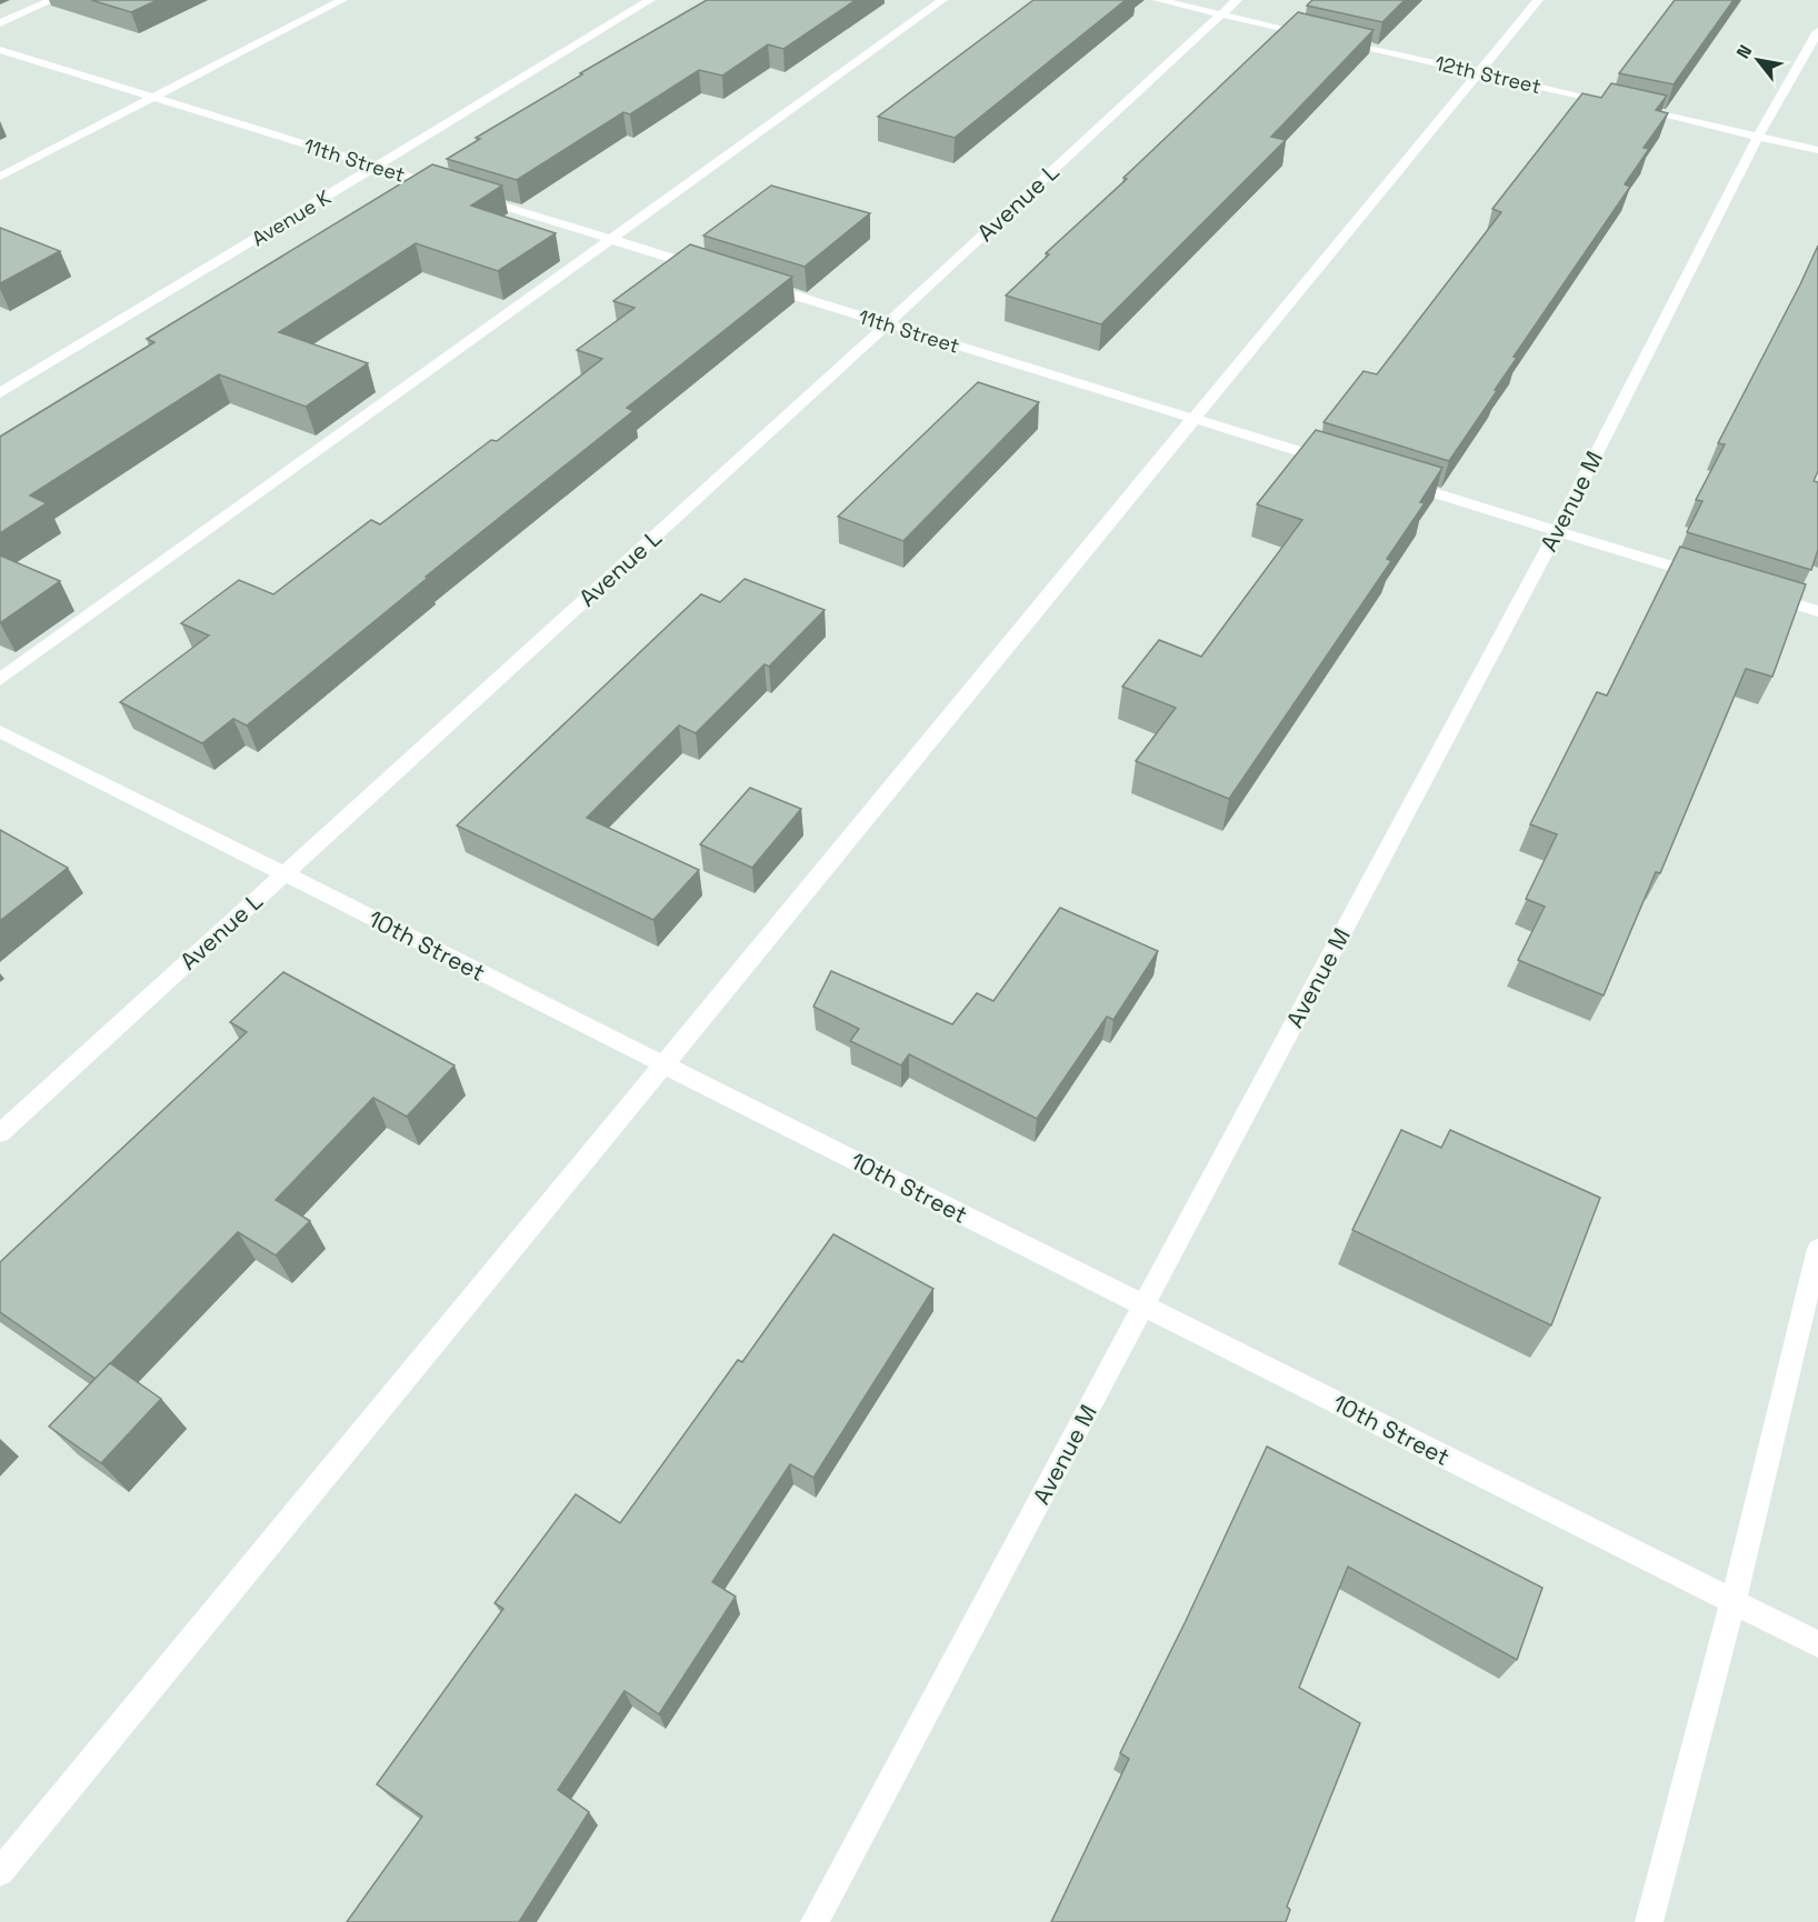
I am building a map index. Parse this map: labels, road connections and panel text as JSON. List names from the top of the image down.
{
  "streets": {
    "street": [
      "12th Street",
      "11th Street",
      "Avenue L",
      "Avenue K",
      "Avenue M",
      "10th Street"
    ]
  },
  "crossings": [
    ["11th Street", "Avenue L"],
    ["11th Street", "Avenue K"],
    ["Avenue L", "10th Street"],
    ["Avenue M", "10th Street"]
  ],
  "north": "top left"
}
